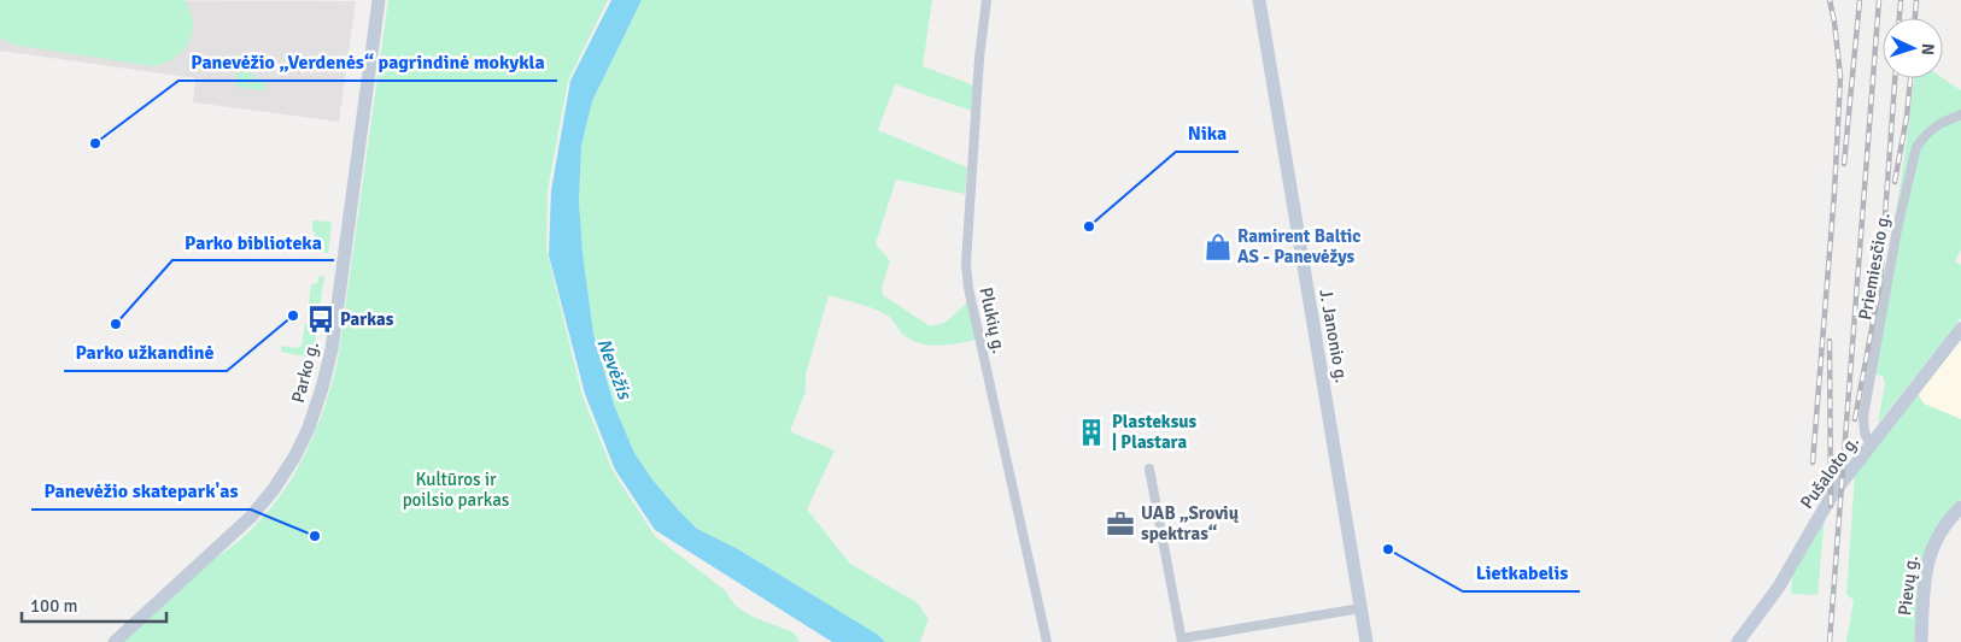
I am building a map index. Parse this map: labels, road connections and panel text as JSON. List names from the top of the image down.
{
  "streets": {
    "main road": [
      "J. Janonio g.",
      "Parko g.",
      "Pušaloto g.",
      "Pievų g."
    ],
    "street": ["Priemiesčio g.", "Plukių g."]
  },
  "crossings": [
    ["Priemiesčio g.", "Pušaloto g."]
  ],
  "water": ["Nevėžis"],
  "parks": ["Kultūros ir poilsio parkas"],
  "places": {
    "other": [
      "Panevėžio „Verdenės“ pagrindinė mokykla",
      "Nika",
      "Parko užkandinė",
      "Parko biblioteka",
      "Panevėžio skatepark'as",
      "Lietkabelis"
    ],
    "shop": ["Ramirent Baltic AS - Panevėžys"],
    "bus stop": ["Parkas"],
    "building": ["Plasteksus | Plastara"],
    "office": ["UAB „Srovių spektras“"]
  },
  "scale_bar": "100 m",
  "north": "right"
}
